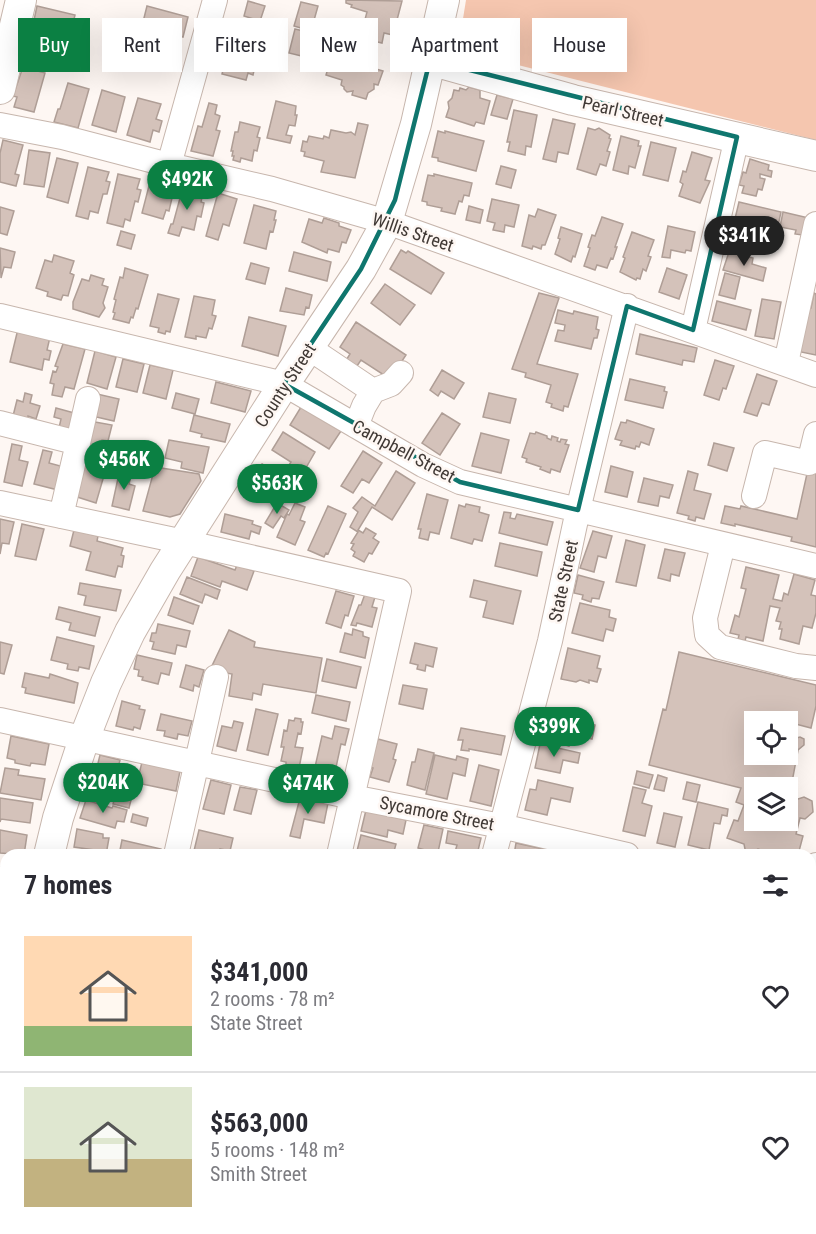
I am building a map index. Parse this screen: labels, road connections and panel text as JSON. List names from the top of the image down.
{
  "streets": {
    "main road": ["Pearl Street", "County Street"],
    "street": [
      "Willis Street",
      "Campbell Street",
      "State Street",
      "Sycamore Street"
    ]
  },
  "crossings": [
    ["Willis Street", "County Street"],
    ["Willis Street", "State Street"],
    ["County Street", "Campbell Street"],
    ["County Street", "Sycamore Street"],
    ["Campbell Street", "State Street"],
    ["State Street", "Sycamore Street"]
  ],
  "page": {
    "chip": [
      "Buy",
      "Rent",
      "Filters",
      "New",
      "Apartment",
      "House"
    ],
    "price": [
      "$492K",
      "$341K",
      "$456K",
      "$563K",
      "$399K",
      "$204K",
      "$474K"
    ],
    "heading": "7 homes",
    "list": [
      {
        "name": "$341,000",
        "note": "2 rooms · 78 m² · State Street"
      },
      {
        "name": "$563,000",
        "note": "5 rooms · 148 m² · Smith Street"
      }
    ]
  }
}
